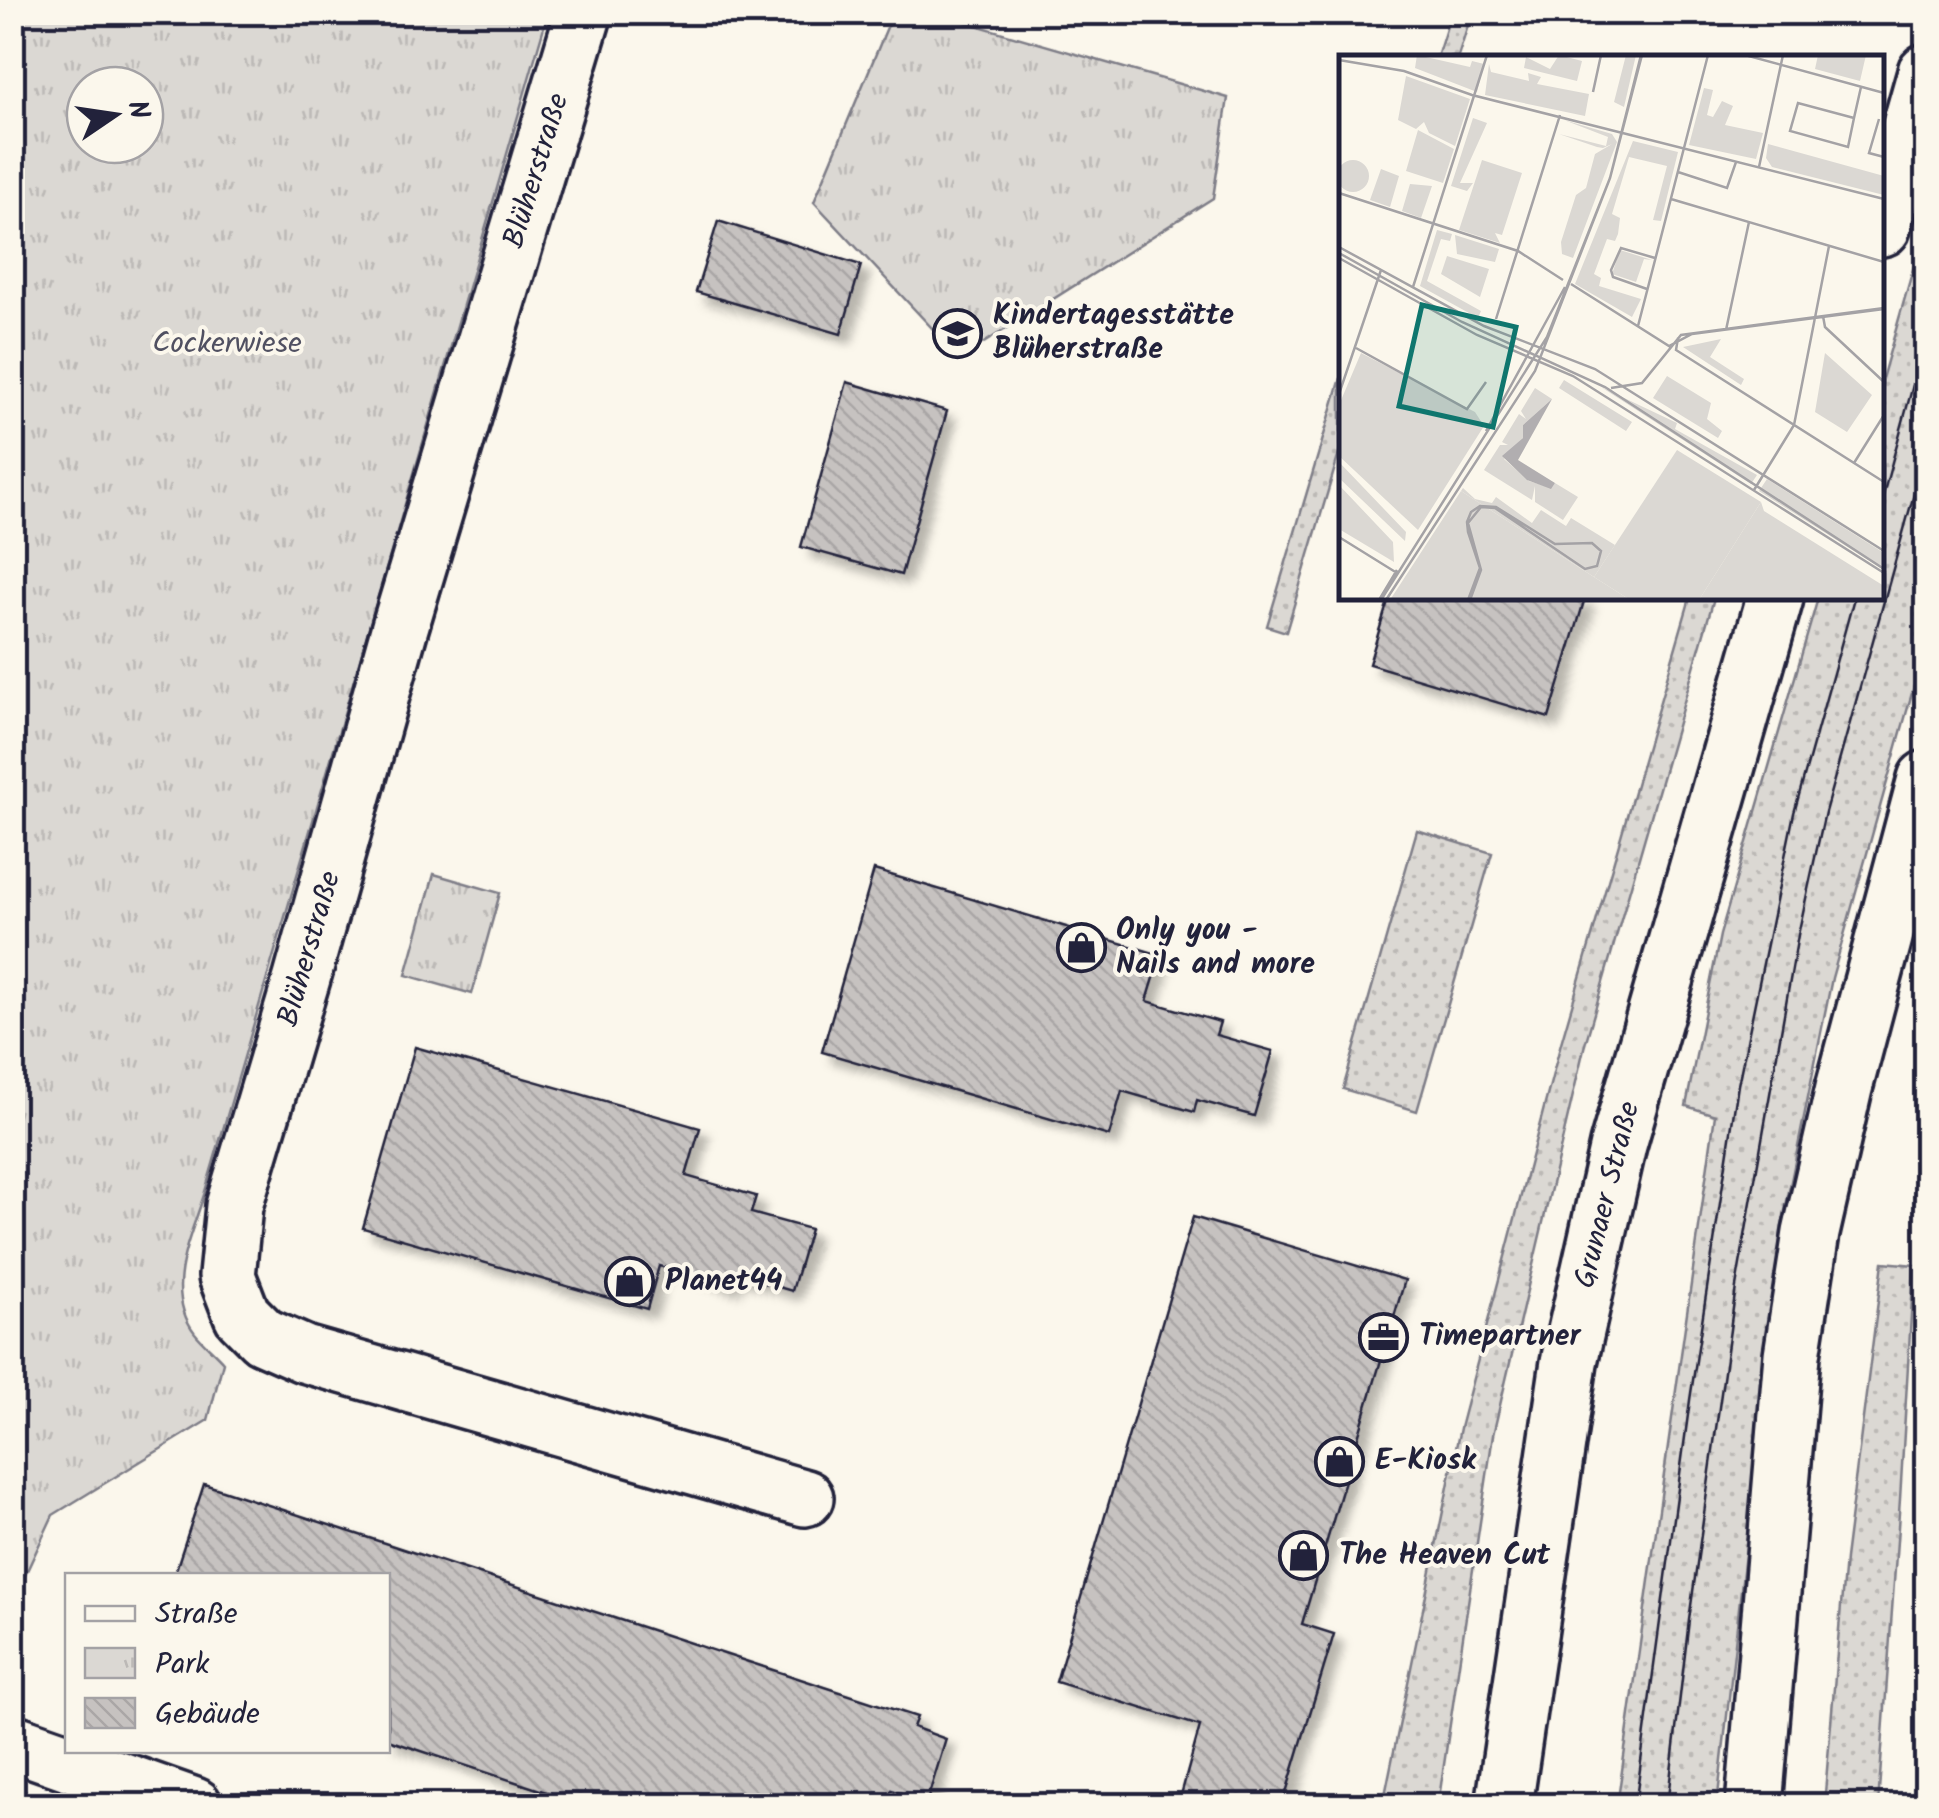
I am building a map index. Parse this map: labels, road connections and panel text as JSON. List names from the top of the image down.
{
  "streets": {
    "main road": ["Blüherstraße", "Grunaer Straße"]
  },
  "parks": ["Cockerwiese"],
  "places": {
    "school or university": ["Kindertagesstätte Blüherstraße"],
    "shop": [
      "Only you - Nails and more",
      "Planet44",
      "E-Kiosk",
      "The Heaven Cut"
    ],
    "office": ["Timepartner"]
  },
  "legend": ["Straße", "Park", "Gebäude"],
  "north": "right"
}
